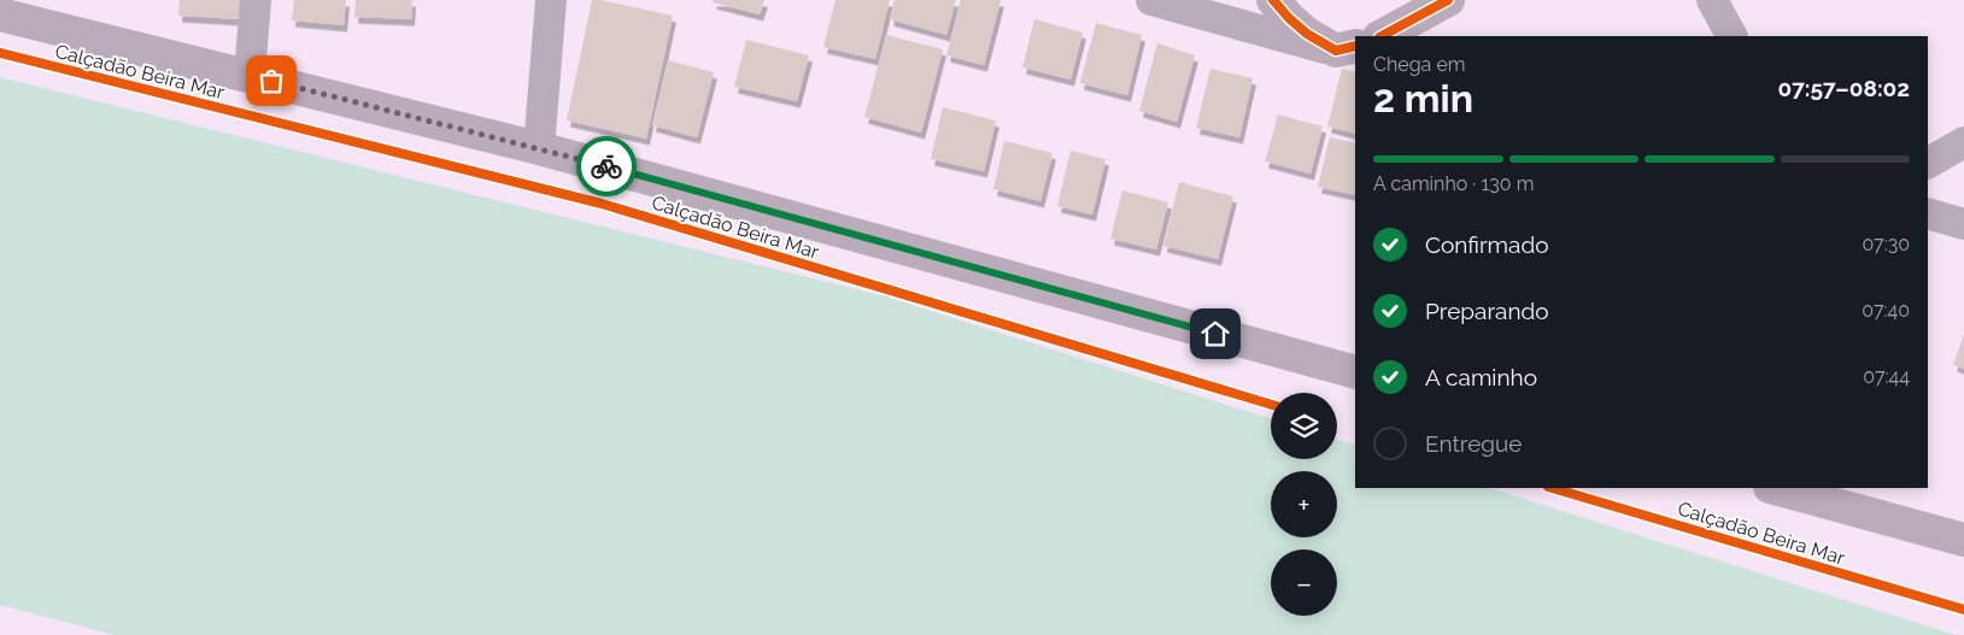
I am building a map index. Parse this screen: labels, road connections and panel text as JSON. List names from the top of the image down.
{
  "streets": {
    "cycle path": ["Calçadão Beira Mar"]
  },
  "page": {
    "heading": ["2 min", "Chega em", "07:57–08:02"],
    "bar": "A caminho · 130 m",
    "list": [
      ["Confirmado", "07:30"],
      ["Preparando", "07:40"],
      ["A caminho", "07:44"],
      "Entregue"
    ],
    "map_buttons": ["+", "−"]
  }
}
